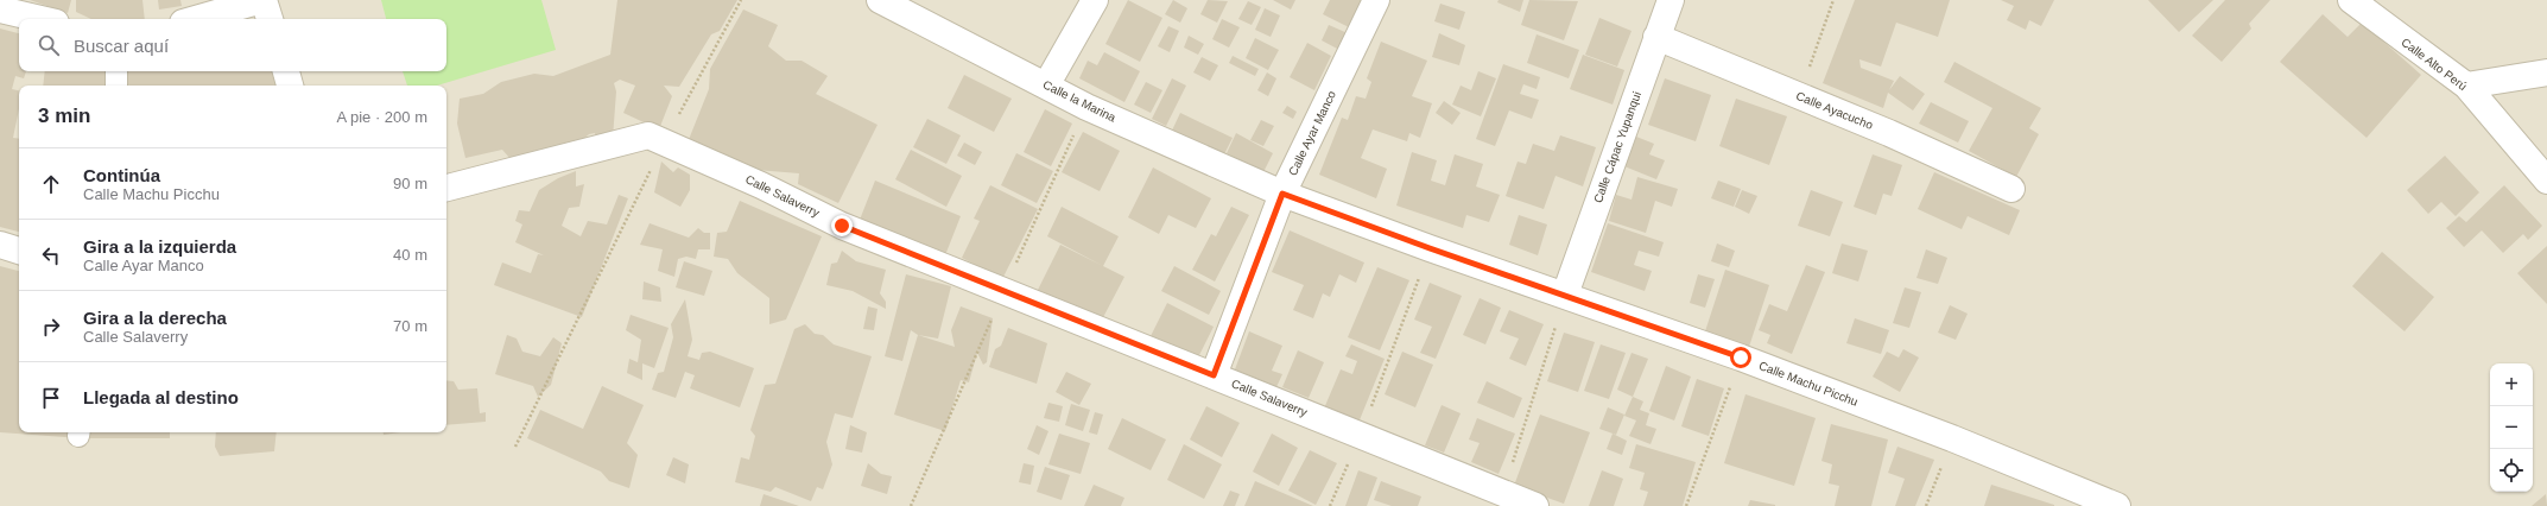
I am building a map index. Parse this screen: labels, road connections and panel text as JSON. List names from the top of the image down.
{
  "streets": {
    "street": [
      "Calle Alto Perú",
      "Calle la Marina",
      "Calle Ayacucho",
      "Calle Ayar Manco",
      "Calle Cápac Yupanqui",
      "Calle Salaverry",
      "Calle Machu Picchu"
    ]
  },
  "crossings": [
    ["Calle la Marina", "Calle Ayar Manco"],
    ["Calle la Marina", "Calle Machu Picchu"],
    ["Calle Ayacucho", "Calle Cápac Yupanqui"],
    ["Calle Ayar Manco", "Calle Salaverry"],
    ["Calle Ayar Manco", "Calle Machu Picchu"],
    ["Calle Cápac Yupanqui", "Calle Machu Picchu"]
  ],
  "page": {
    "search": "Buscar aquí",
    "heading": ["3 min", "A pie · 200 m"],
    "list": [
      ["Continúa", "Calle Machu Picchu", "90 m"],
      ["Gira a la izquierda", "Calle Ayar Manco", "40 m"],
      ["Gira a la derecha", "Calle Salaverry", "70 m"],
      "Llegada al destino"
    ],
    "map_buttons": ["+", "−"]
  }
}
